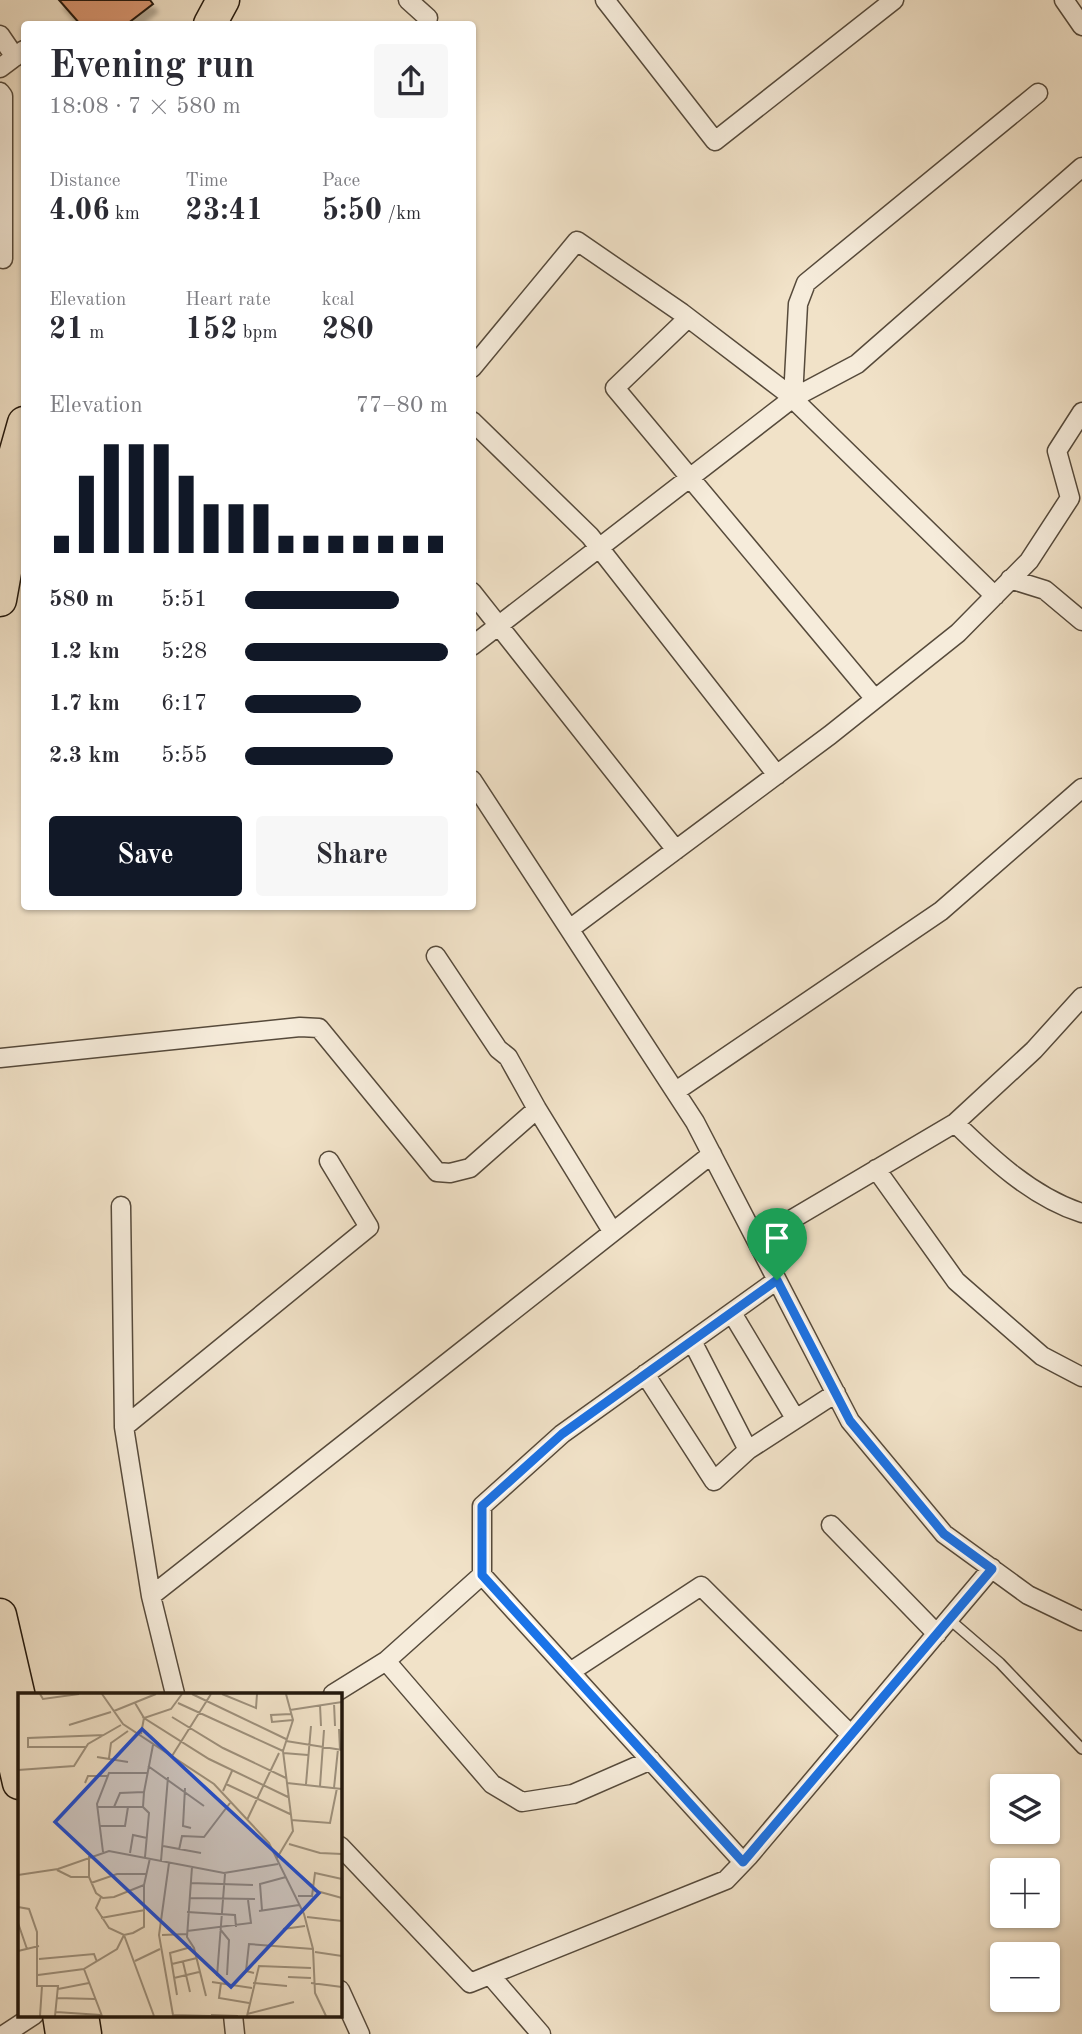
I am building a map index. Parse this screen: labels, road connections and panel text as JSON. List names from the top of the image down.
{
  "page": {
    "heading": ["Evening run", "18:08 · 7 × 580 m"],
    "stats": [
      ["Distance", "4.06 km"],
      ["Time", "23:41"],
      ["Pace", "5:50 /km"],
      ["Elevation", "21 m"],
      ["Heart rate", "152 bpm"],
      ["kcal", "280"]
    ],
    "chart": ["Elevation", "77–80 m"],
    "list": [
      {
        "name": "580 m",
        "note": "5:51"
      },
      {
        "name": "1.2 km",
        "note": "5:28"
      },
      {
        "name": "1.7 km",
        "note": "6:17"
      },
      {
        "name": "2.3 km",
        "note": "5:55"
      }
    ],
    "buttons": ["Save", "Share"],
    "map_buttons": ["+", "−"]
  }
}
